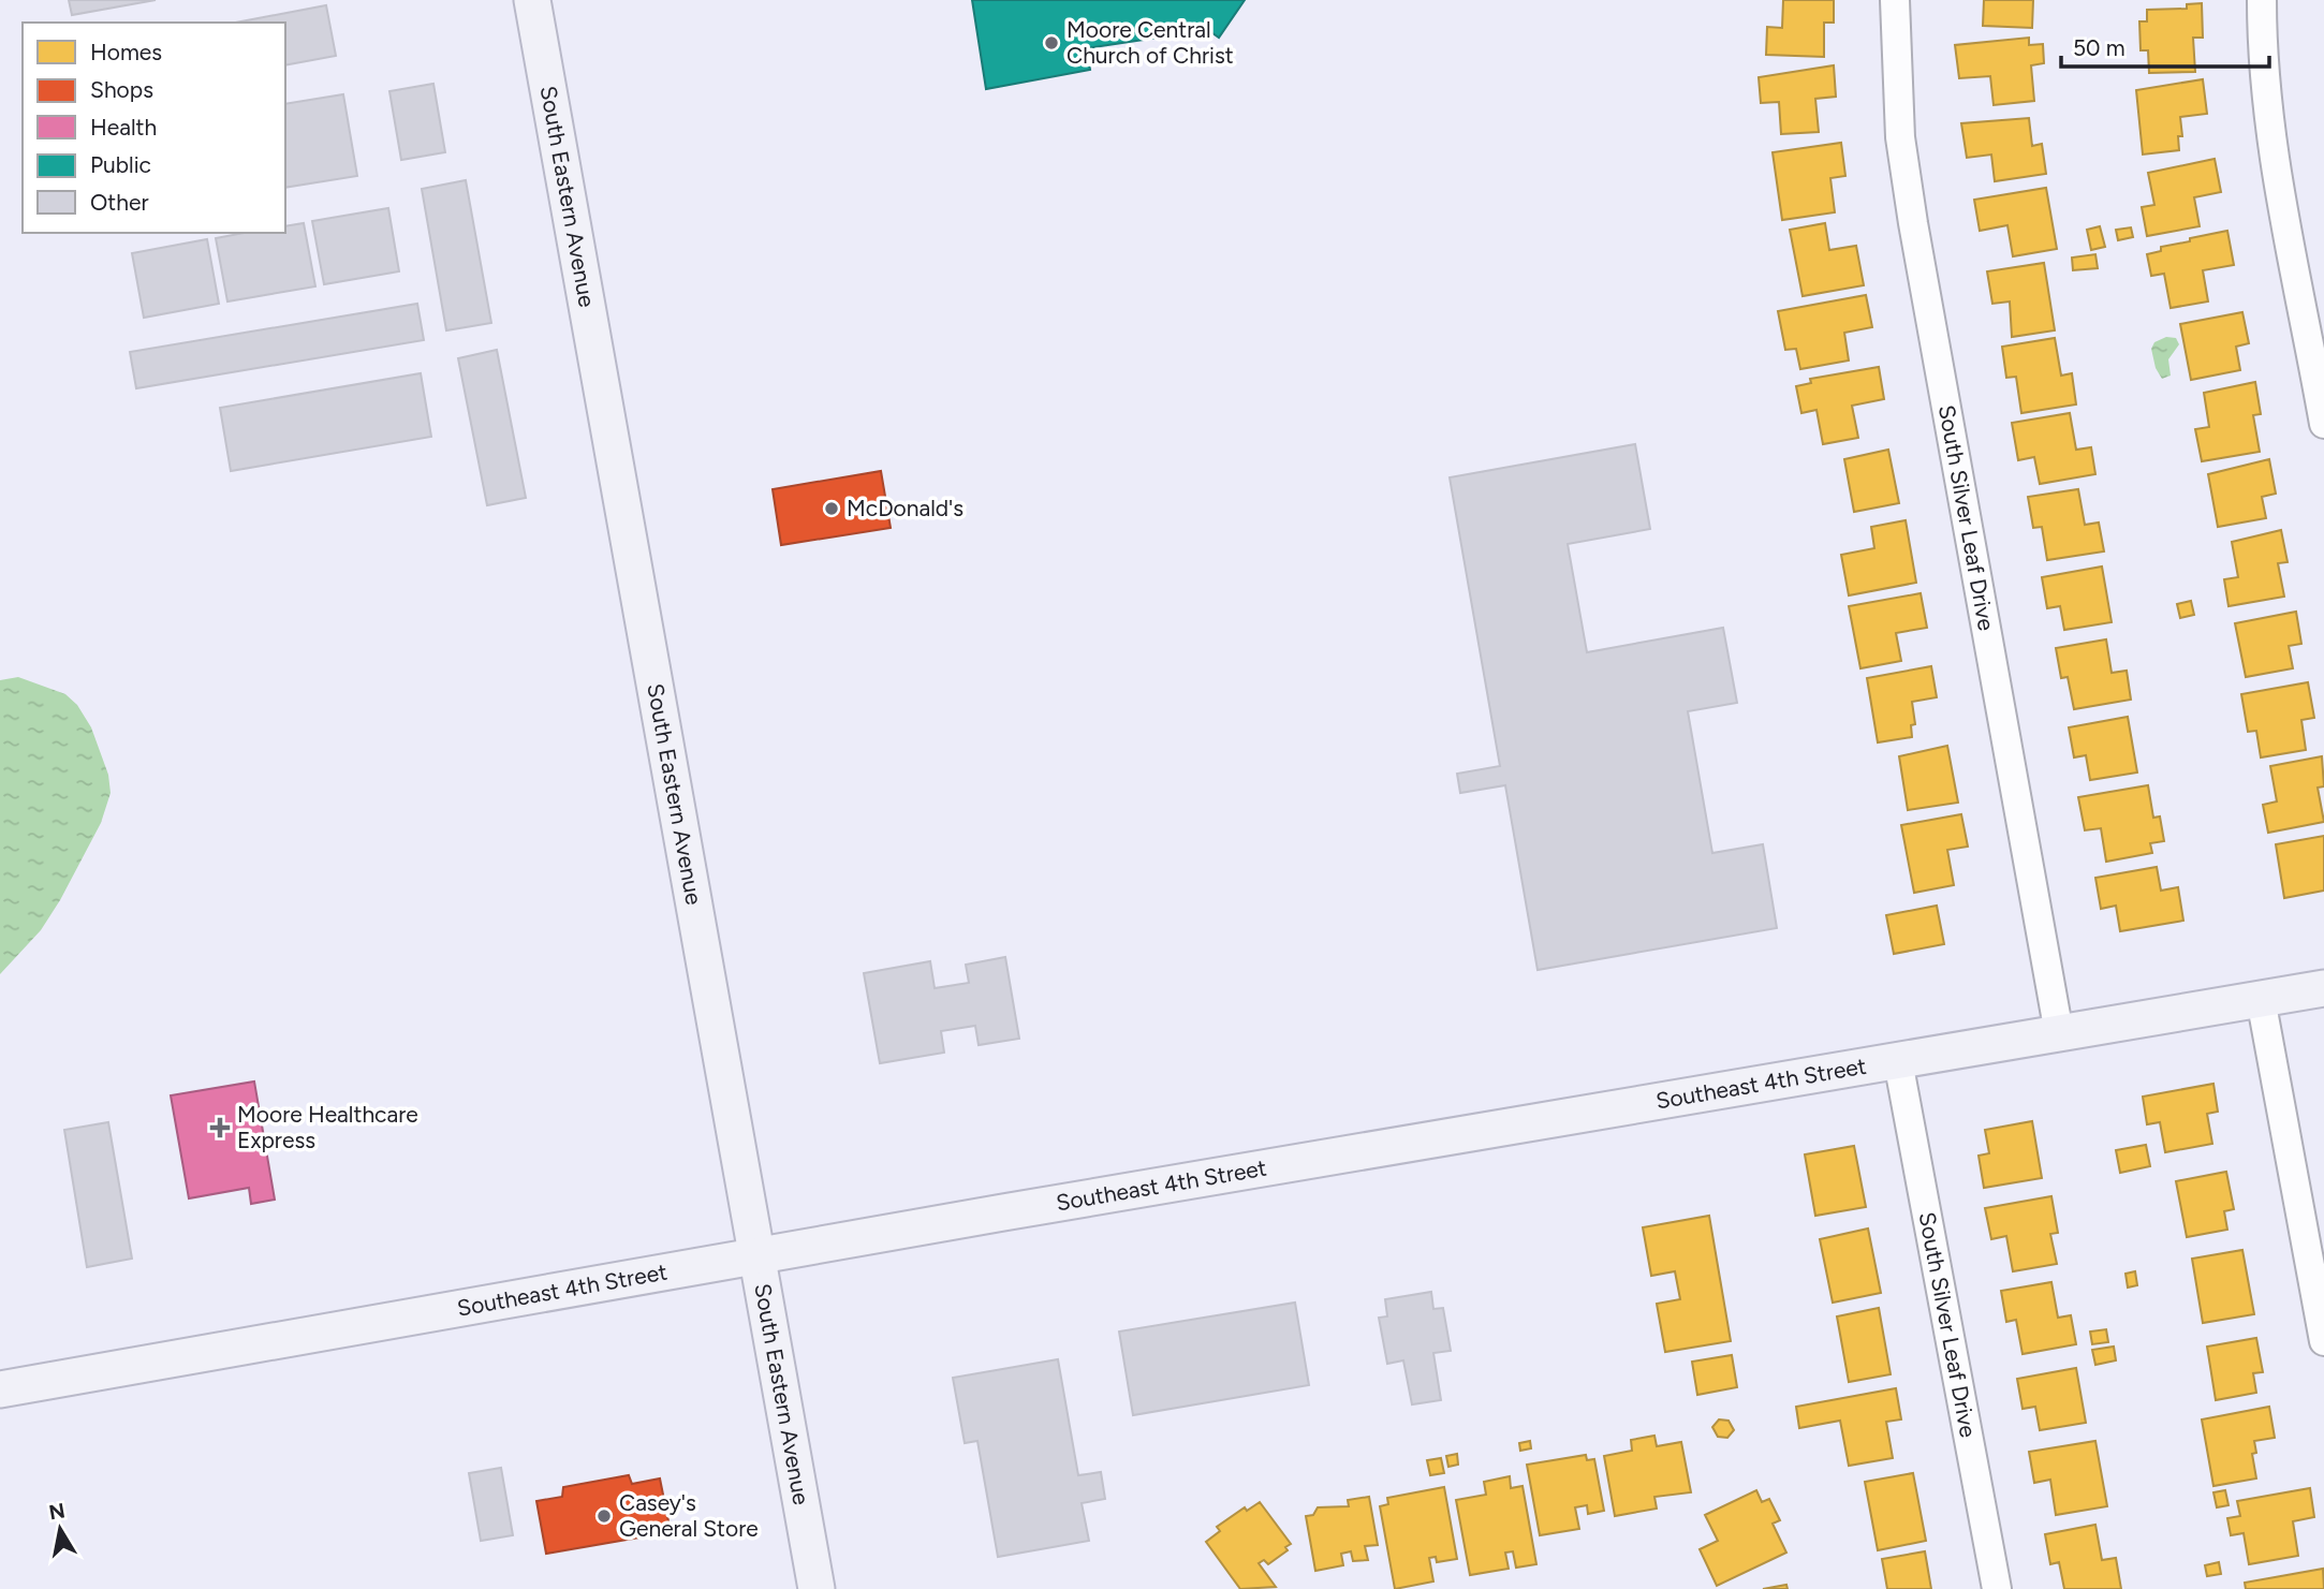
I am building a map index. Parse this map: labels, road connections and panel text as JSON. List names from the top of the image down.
{
  "streets": {
    "main road": ["South Eastern Avenue", "Southeast 4th Street"],
    "street": ["South Silver Leaf Drive"]
  },
  "crossings": [
    ["South Eastern Avenue", "Southeast 4th Street"],
    ["South Silver Leaf Drive", "Southeast 4th Street"]
  ],
  "places": {
    "other": ["Moore Central Church of Christ", "McDonald's", "Casey's General Store"],
    "health": ["Moore Healthcare Express"]
  },
  "legend": [
    "Homes",
    "Shops",
    "Health",
    "Public",
    "Other"
  ],
  "scale_bar": "50 m",
  "north": "top"
}
